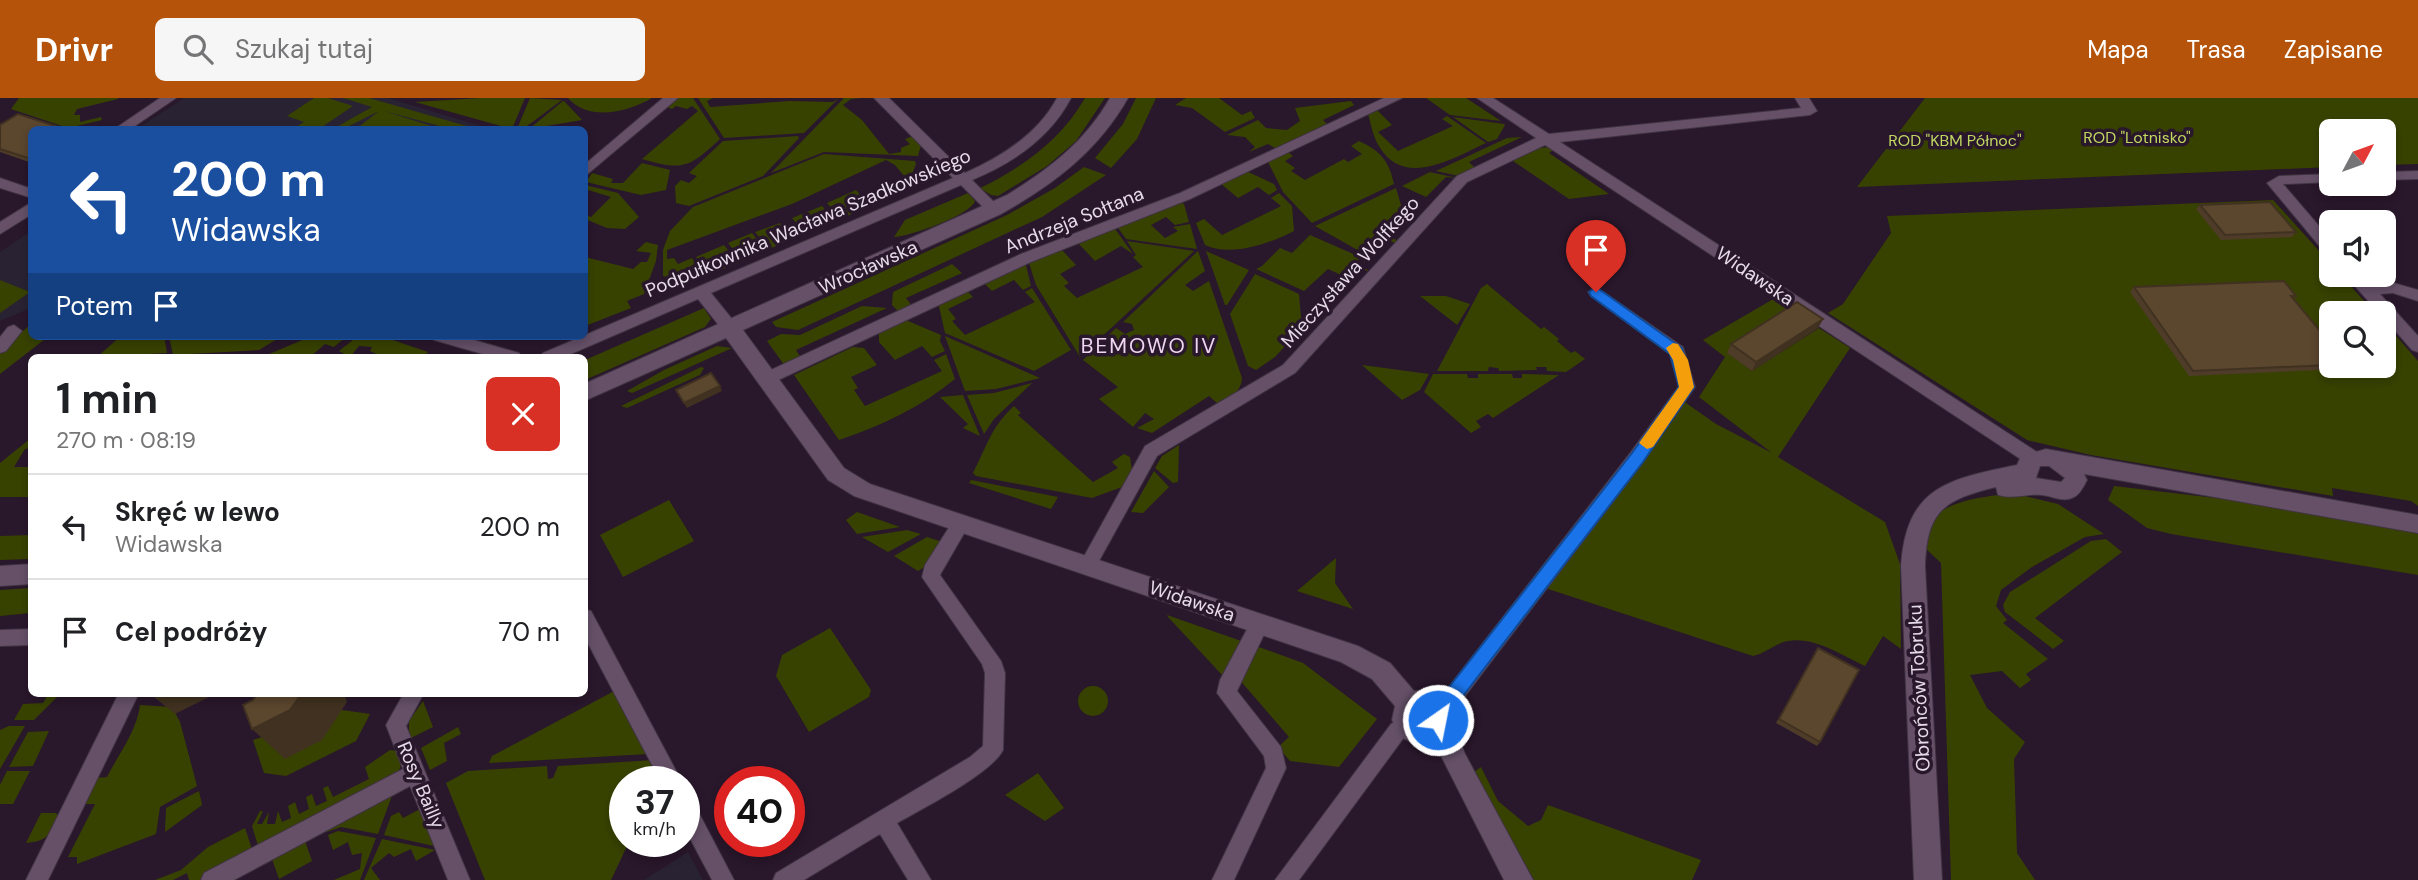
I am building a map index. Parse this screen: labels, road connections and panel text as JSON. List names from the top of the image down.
{
  "streets": {
    "street": [
      "Andrzeja Sołtana",
      "Podpułkownika Wacława Szadkowskiego",
      "Wrocławska",
      "Mieczysława Wolfkego",
      "Widawska",
      "Obrońców Tobruku",
      "Rosy Bailly"
    ]
  },
  "crossings": [
    ["Andrzeja Sołtana", "Widawska"],
    ["Wrocławska", "Widawska"],
    ["Mieczysława Wolfkego", "Widawska"],
    ["Widawska", "Obrońców Tobruku"]
  ],
  "districts": ["BEMOWO IV"],
  "parks": ["ROD \"Lotnisko\"", "ROD \"KBM Północ\""],
  "north": "top right",
  "page": {
    "header": "Drivr",
    "search": "Szukaj tutaj",
    "nav": ["Mapa", "Trasa", "Zapisane"],
    "turn": ["200 m", "Widawska"],
    "then": "Potem",
    "heading": ["1 min", "270 m · 08:19"],
    "list": [
      {
        "name": "Skręć w lewo",
        "note": "Widawska",
        "value": "200 m"
      },
      {
        "name": "Cel podróży",
        "value": "70 m"
      }
    ],
    "speed": "37 km/h",
    "limit": "40"
  }
}
